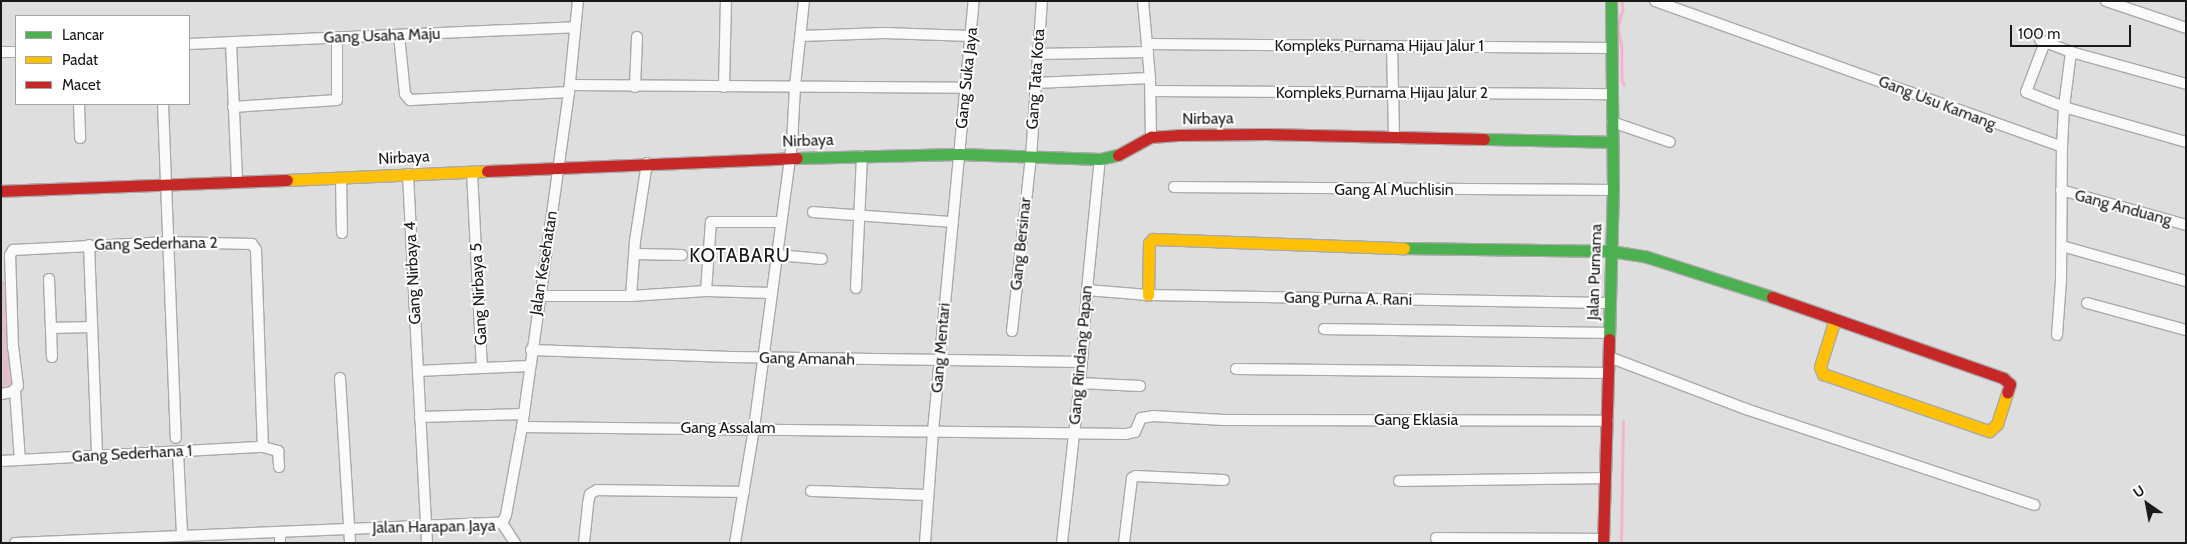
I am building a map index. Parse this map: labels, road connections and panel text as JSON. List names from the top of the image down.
{
  "streets": {
    "street": [
      "Gang Usaha Maju",
      "Kompleks Purnama Hijau Jalur 1",
      "Gang Suka Jaya",
      "Gang Tata Kota",
      "Kompleks Purnama Hijau Jalur 2",
      "Gang Usu Kamang",
      "Nirbaya",
      "Gang Al Muchlisin",
      "Gang Anduang",
      "Gang Sederhana 2",
      "Gang Bersinar",
      "Jalan Kesehatan",
      "Jalan Purnama",
      "Gang Nirbaya 4",
      "Gang Nirbaya 5",
      "Gang Purna A. Rani",
      "Gang Mentari",
      "Gang Rindang Papan",
      "Gang Amanah",
      "Gang Eklasia",
      "Gang Assalam",
      "Gang Sederhana 1",
      "Jalan Harapan Jaya"
    ]
  },
  "crossings": [
    ["Gang Usaha Maju", "Jalan Kesehatan"],
    ["Kompleks Purnama Hijau Jalur 1", "Gang Tata Kota"],
    ["Kompleks Purnama Hijau Jalur 1", "Jalan Purnama"],
    ["Gang Suka Jaya", "Nirbaya"],
    ["Gang Suka Jaya", "Gang Mentari"],
    ["Gang Tata Kota", "Nirbaya"],
    ["Gang Tata Kota", "Gang Bersinar"],
    ["Kompleks Purnama Hijau Jalur 2", "Jalan Purnama"],
    ["Nirbaya", "Gang Bersinar"],
    ["Nirbaya", "Jalan Kesehatan"],
    ["Nirbaya", "Jalan Purnama"],
    ["Nirbaya", "Gang Nirbaya 4"],
    ["Nirbaya", "Gang Nirbaya 5"],
    ["Nirbaya", "Gang Mentari"],
    ["Nirbaya", "Gang Rindang Papan"],
    ["Gang Al Muchlisin", "Jalan Purnama"],
    ["Gang Sederhana 2", "Gang Sederhana 1"],
    ["Jalan Kesehatan", "Gang Nirbaya 5"],
    ["Jalan Kesehatan", "Gang Amanah"],
    ["Jalan Kesehatan", "Gang Assalam"],
    ["Jalan Kesehatan", "Jalan Harapan Jaya"],
    ["Jalan Purnama", "Gang Purna A. Rani"],
    ["Jalan Purnama", "Gang Eklasia"],
    ["Gang Nirbaya 4", "Jalan Harapan Jaya"],
    ["Gang Purna A. Rani", "Gang Rindang Papan"],
    ["Gang Mentari", "Gang Amanah"],
    ["Gang Mentari", "Gang Assalam"],
    ["Gang Rindang Papan", "Gang Amanah"],
    ["Gang Rindang Papan", "Gang Eklasia"],
    ["Gang Rindang Papan", "Gang Assalam"],
    ["Gang Eklasia", "Gang Assalam"]
  ],
  "districts": ["KOTABARU"],
  "legend": ["Lancar", "Padat", "Macet"],
  "scale_bar": "100 m",
  "north": "top left"
}
